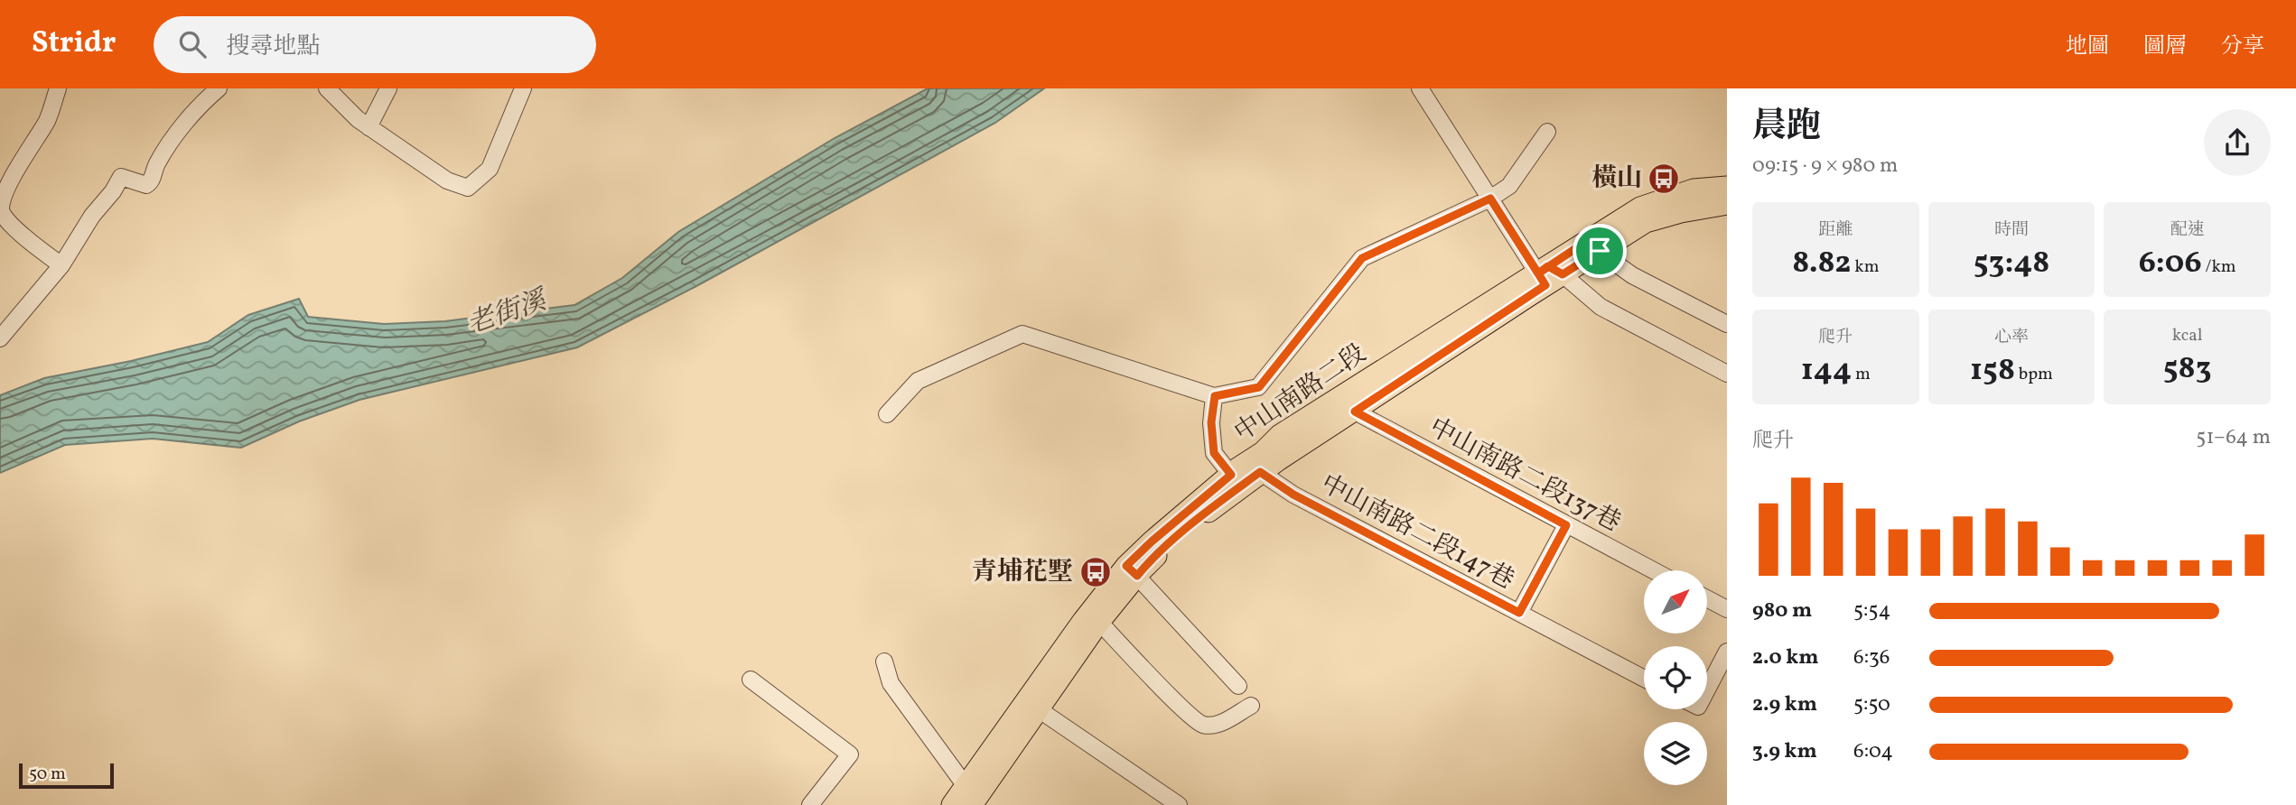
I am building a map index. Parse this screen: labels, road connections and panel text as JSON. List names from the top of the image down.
{
  "streets": {
    "main road": ["中山南路二段"],
    "street": ["中山南路二段137巷", "中山南路二段147巷"]
  },
  "crossings": [
    ["中山南路二段", "中山南路二段137巷"],
    ["中山南路二段", "中山南路二段147巷"]
  ],
  "water": ["老街溪"],
  "places": {
    "bus stop": ["橫山", "青埔花墅"]
  },
  "scale_bar": "50 m",
  "north": "top right",
  "page": {
    "header": "Stridr",
    "search": "搜尋地點",
    "nav": ["地圖", "圖層", "分享"],
    "heading": ["晨跑", "09:15 · 9 × 980 m"],
    "stats": [
      ["距離", "8.82 km"],
      ["時間", "53:48"],
      ["配速", "6:06 /km"],
      ["爬升", "144 m"],
      ["心率", "158 bpm"],
      ["kcal", "583"]
    ],
    "chart": ["爬升", "51–64 m"],
    "list": [
      {
        "name": "980 m",
        "note": "5:54"
      },
      {
        "name": "2.0 km",
        "note": "6:36"
      },
      {
        "name": "2.9 km",
        "note": "5:50"
      },
      {
        "name": "3.9 km",
        "note": "6:04"
      }
    ],
    "scale": "50 m"
  }
}
